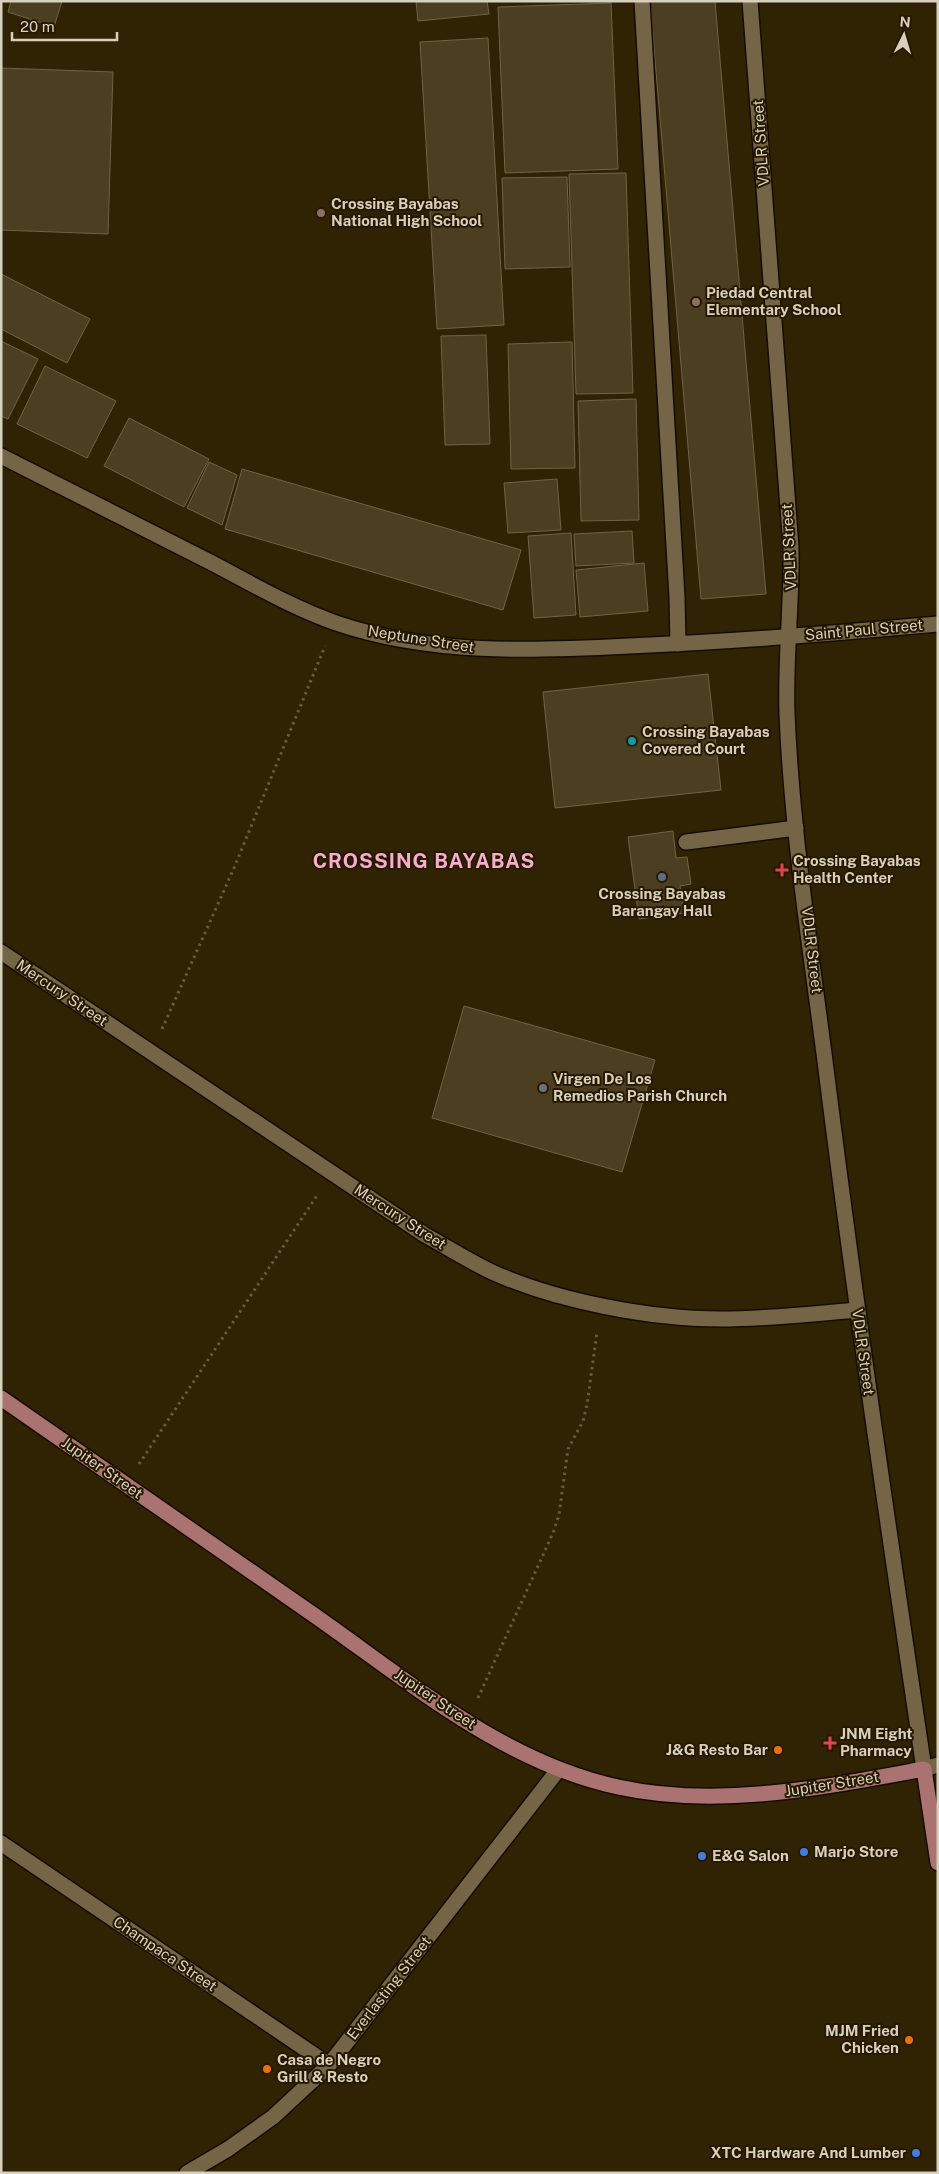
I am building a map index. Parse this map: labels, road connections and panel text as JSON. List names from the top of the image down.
{
  "streets": {
    "main road": ["VDLR Street", "Jupiter Street"],
    "street": [
      "Saint Paul Street",
      "Neptune Street",
      "Mercury Street",
      "Champaca Street",
      "Everlasting Street"
    ]
  },
  "crossings": [
    ["VDLR Street", "Saint Paul Street"],
    ["VDLR Street", "Neptune Street"],
    ["VDLR Street", "Mercury Street"],
    ["VDLR Street", "Jupiter Street"],
    ["Saint Paul Street", "Neptune Street"],
    ["Jupiter Street", "Everlasting Street"],
    ["Champaca Street", "Everlasting Street"]
  ],
  "districts": ["CROSSING BAYABAS"],
  "places": {
    "other": [
      "Crossing Bayabas National High School",
      "Piedad Central Elementary School",
      "Crossing Bayabas Covered Court",
      "Crossing Bayabas Barangay Hall",
      "Virgen De Los Remedios Parish Church",
      "J&G Resto Bar",
      "Marjo Store",
      "E&G Salon",
      "MJM Fried Chicken",
      "Casa de Negro Grill & Resto",
      "XTC Hardware And Lumber"
    ],
    "health": ["Crossing Bayabas Health Center", "JNM Eight Pharmacy"]
  },
  "scale_bar": "20 m",
  "north": "top"
}
